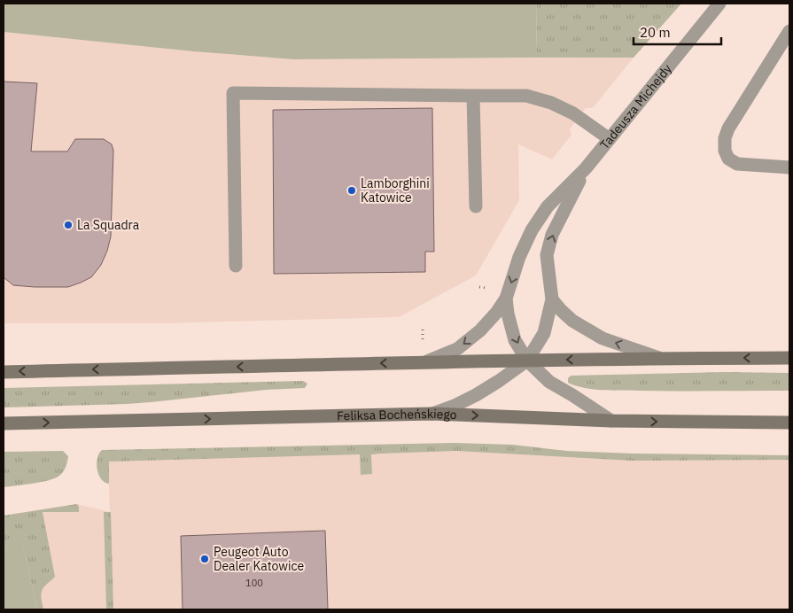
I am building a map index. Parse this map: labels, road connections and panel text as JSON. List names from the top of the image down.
{
  "streets": {
    "main road": ["Feliksa Bocheńskiego"],
    "street": ["Tadeusza Michejdy"]
  },
  "crossings": [
    ["Tadeusza Michejdy", "Feliksa Bocheńskiego"]
  ],
  "places": ["Lamborghini Katowice", "La Squadra", "Peugeot Auto Dealer Katowice"],
  "house_numbers": ["100"],
  "scale_bar": "20 m"
}
